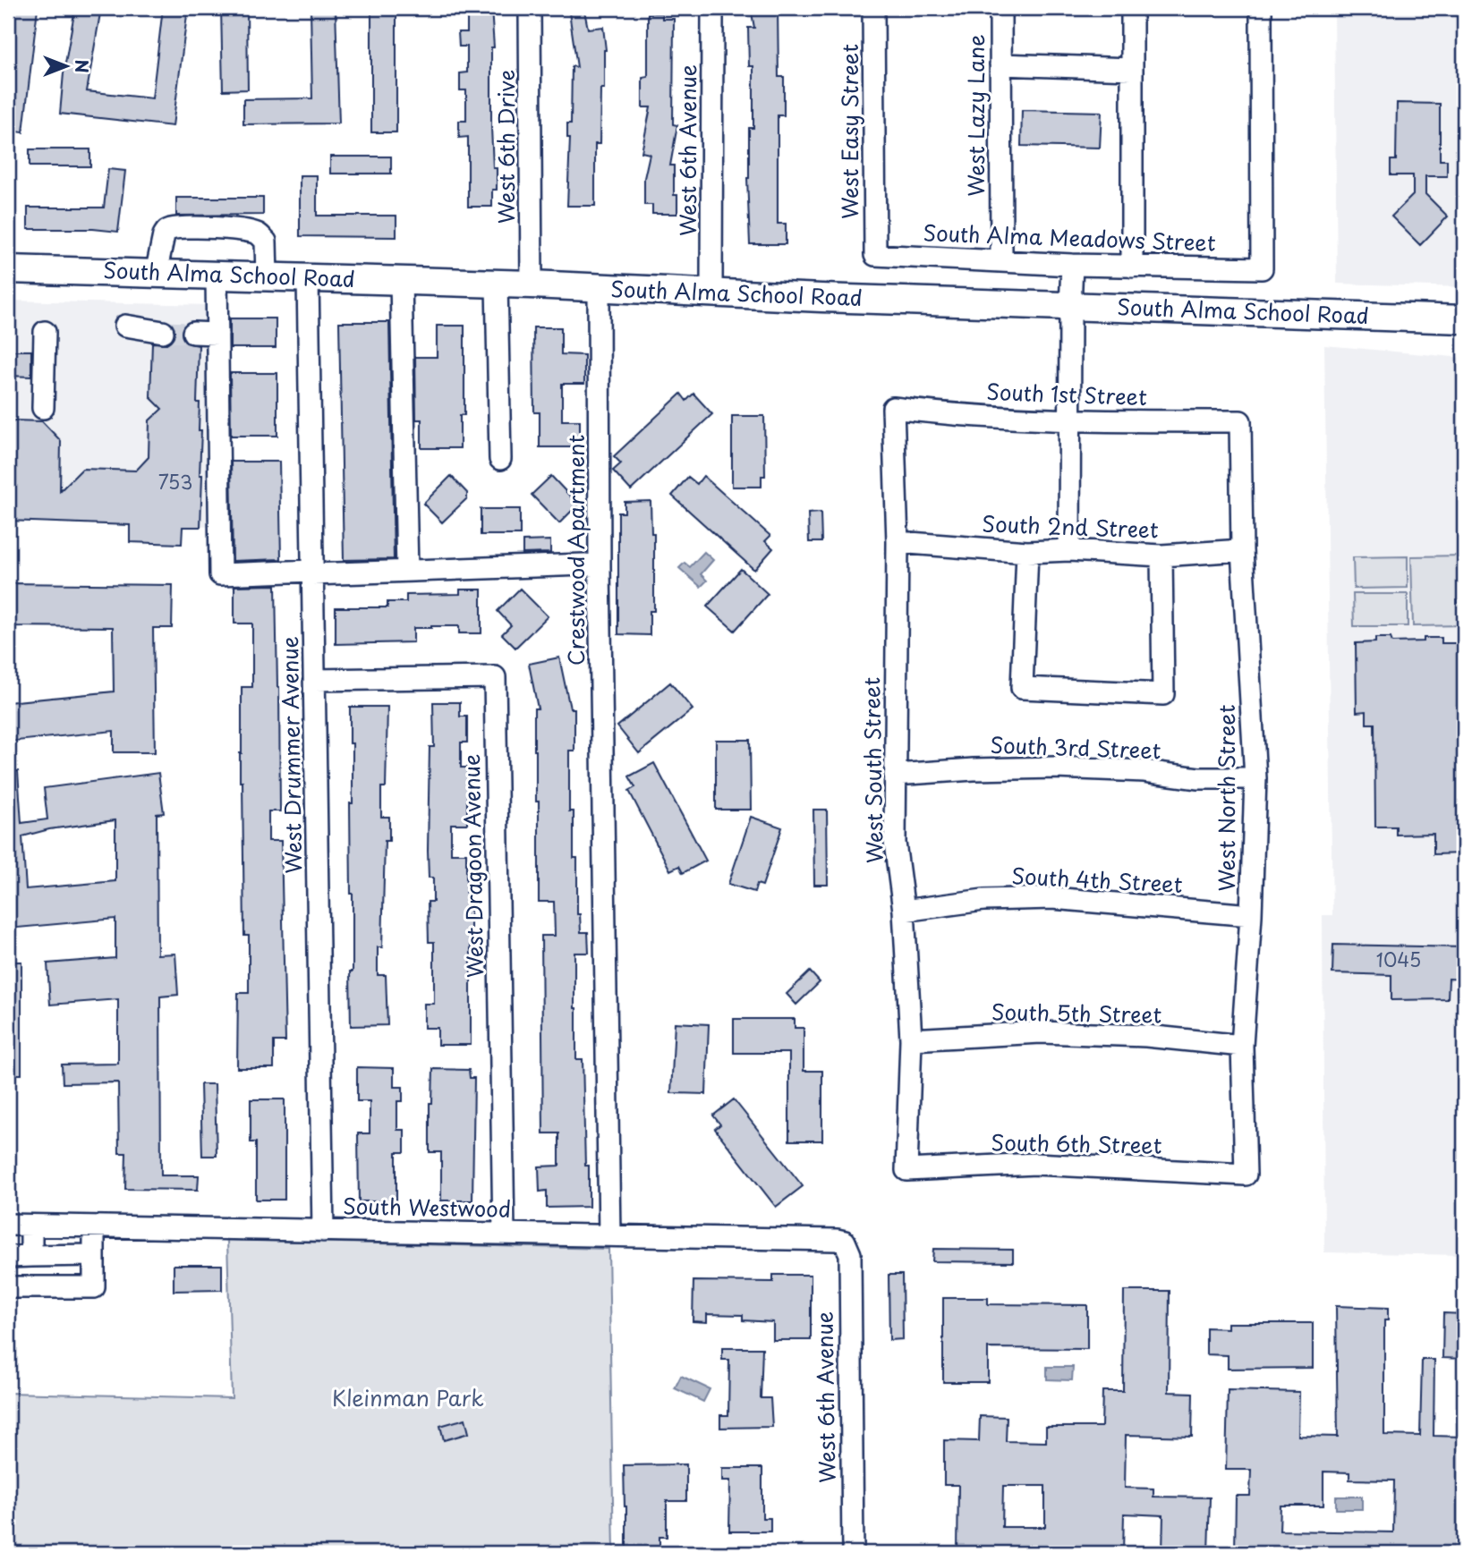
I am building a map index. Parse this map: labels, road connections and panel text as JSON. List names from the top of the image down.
{
  "streets": {
    "main road": ["South Alma School Road"],
    "street": [
      "West Lazy Lane",
      "West Easy Street",
      "West 6th Drive",
      "West 6th Avenue",
      "South Alma Meadows Street",
      "South 1st Street",
      "South 2nd Street",
      "Crestwood Apartment",
      "South 3rd Street",
      "West Drummer Avenue",
      "West South Street",
      "West North Street",
      "West Dragoon Avenue",
      "South 4th Street",
      "South 5th Street",
      "South 6th Street",
      "South Westwood"
    ]
  },
  "crossings": [
    ["West Lazy Lane", "South Alma Meadows Street"],
    ["West Easy Street", "South Alma Meadows Street"],
    ["West 6th Drive", "South Alma School Road"],
    ["West 6th Avenue", "South Alma School Road"],
    ["West 6th Avenue", "South Westwood"],
    ["South Alma School Road", "Crestwood Apartment"],
    ["South Alma School Road", "West Drummer Avenue"],
    ["South 1st Street", "West South Street"],
    ["South 1st Street", "West North Street"],
    ["South 2nd Street", "West South Street"],
    ["South 2nd Street", "West North Street"],
    ["Crestwood Apartment", "South Westwood"],
    ["South 3rd Street", "West South Street"],
    ["South 3rd Street", "West North Street"],
    ["West Drummer Avenue", "West Dragoon Avenue"],
    ["West Drummer Avenue", "South Westwood"],
    ["West South Street", "South 4th Street"],
    ["West South Street", "South 5th Street"],
    ["West South Street", "South 6th Street"],
    ["West North Street", "South 4th Street"],
    ["West North Street", "South 5th Street"],
    ["West North Street", "South 6th Street"],
    ["West Dragoon Avenue", "South Westwood"]
  ],
  "parks": ["Kleinman Park"],
  "house_numbers": ["753", "1045"],
  "north": "right"
}
